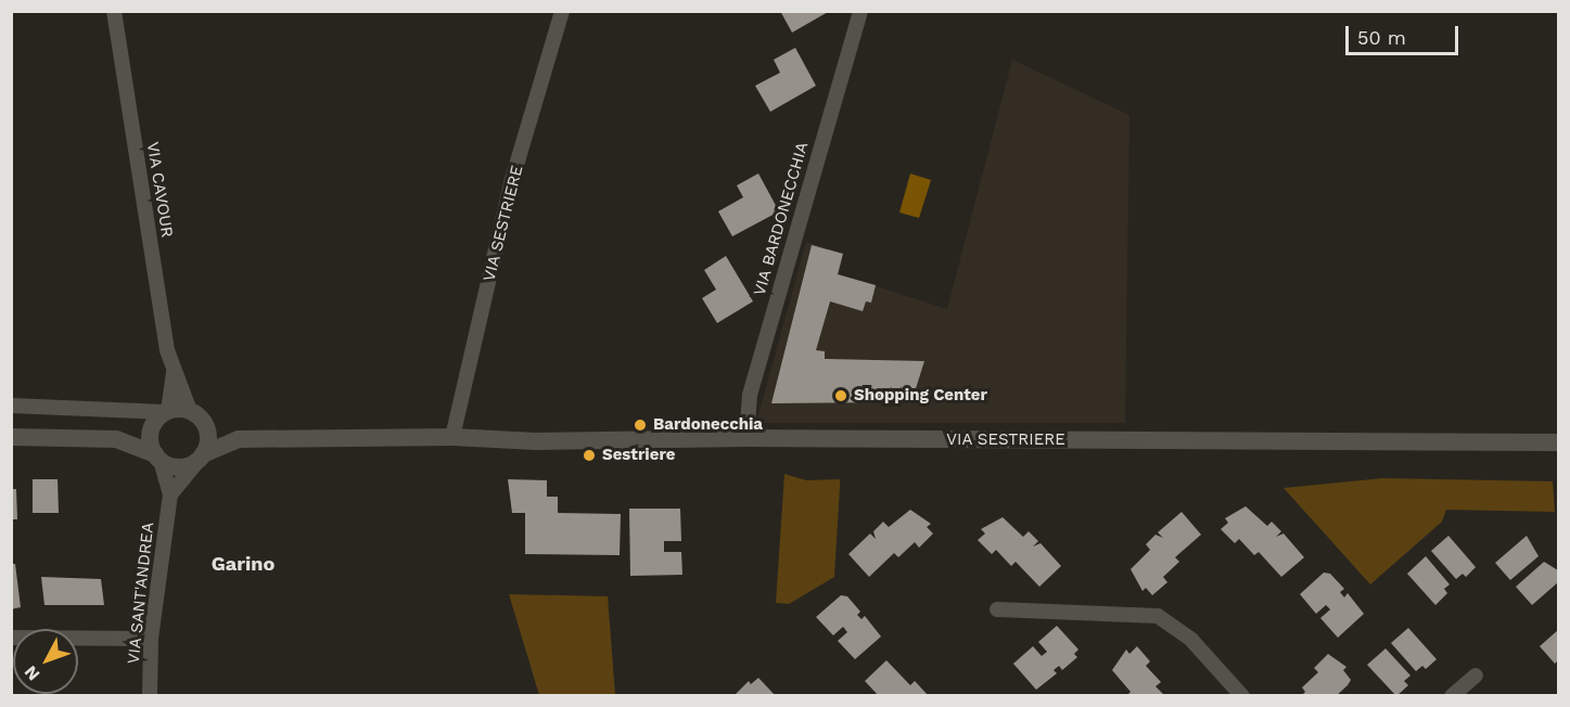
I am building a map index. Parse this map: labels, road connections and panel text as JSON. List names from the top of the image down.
{
  "streets": {
    "main road": ["VIA SESTRIERE"],
    "street": ["VIA CAVOUR", "VIA BARDONECCHIA", "VIA SANT'ANDREA"]
  },
  "crossings": [
    ["VIA BARDONECCHIA", "VIA SESTRIERE"]
  ],
  "districts": ["Garino"],
  "places": ["Shopping Center", "Bardonecchia", "Sestriere"],
  "scale_bar": "50 m",
  "north": "bottom left"
}
